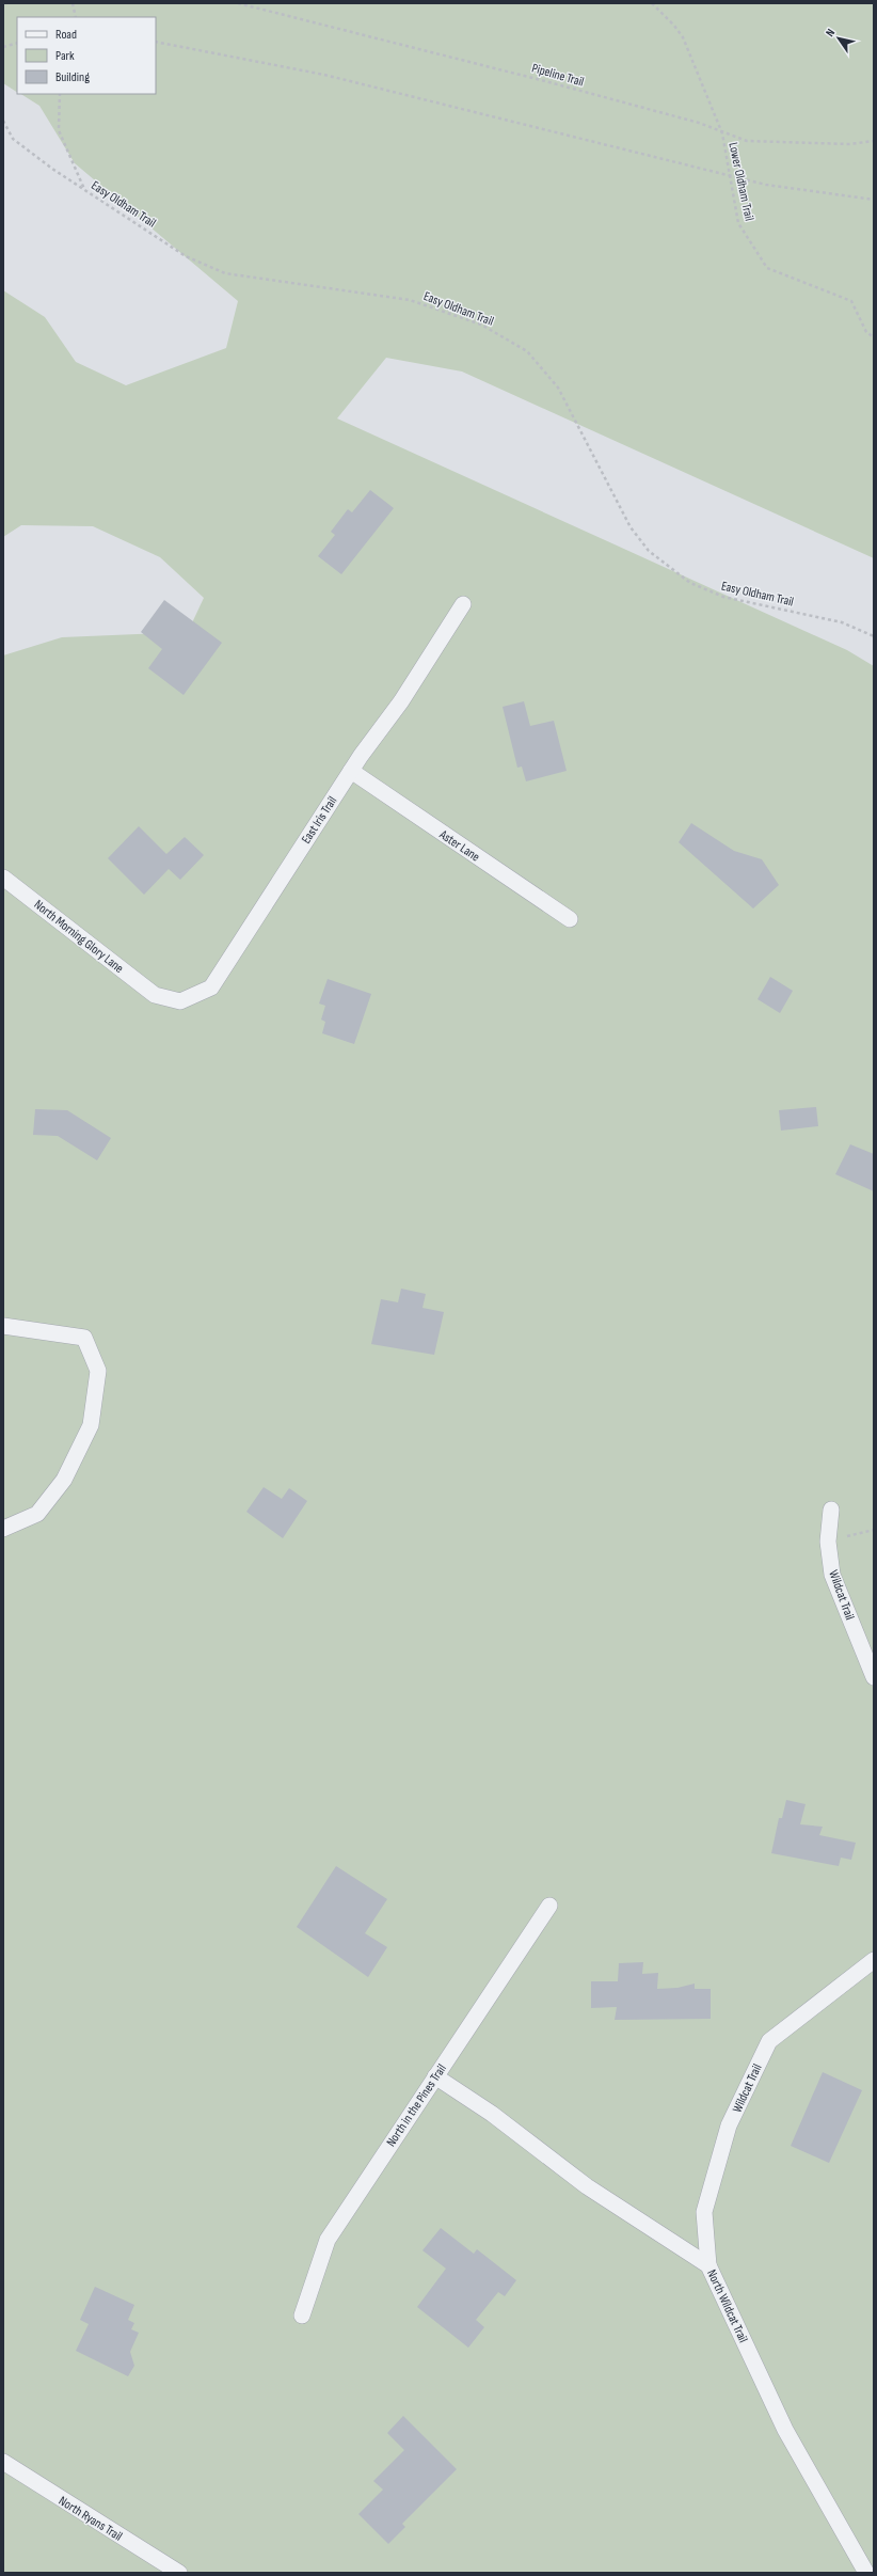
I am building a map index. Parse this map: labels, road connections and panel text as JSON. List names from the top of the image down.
{
  "streets": {
    "street": [
      "East Iris Trail",
      "Aster Lane",
      "North Morning Glory Lane",
      "Wildcat Trail",
      "North in the Pines Trail",
      "North Wildcat Trail",
      "North Ryans Trail"
    ],
    "path": ["Pipeline Trail", "Lower Oldham Trail", "Easy Oldham Trail"]
  },
  "crossings": [
    ["Pipeline Trail", "Lower Oldham Trail"],
    ["East Iris Trail", "Aster Lane"],
    ["East Iris Trail", "North Morning Glory Lane"],
    ["Wildcat Trail", "North Wildcat Trail"],
    ["North in the Pines Trail", "North Wildcat Trail"]
  ],
  "legend": ["Road", "Park", "Building"],
  "north": "top left"
}
